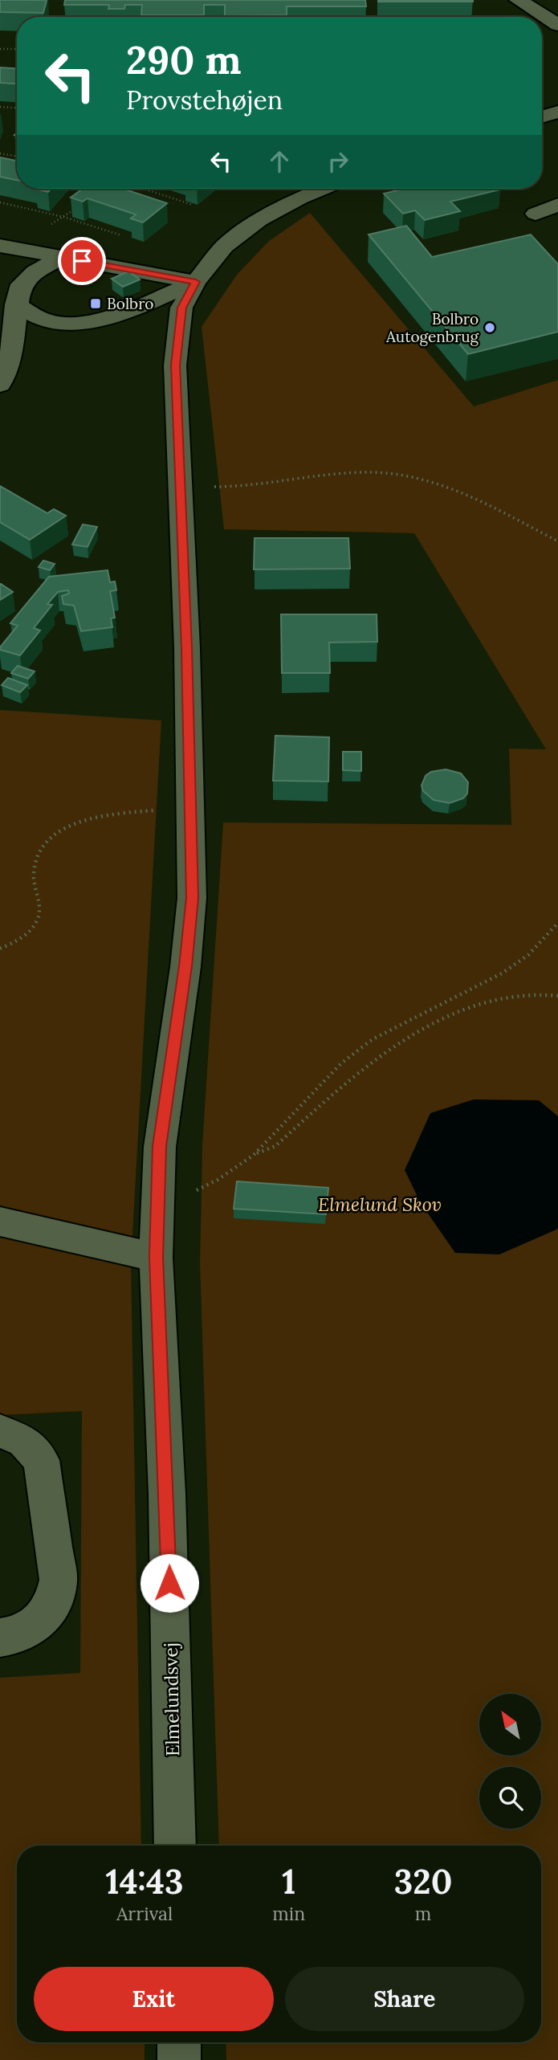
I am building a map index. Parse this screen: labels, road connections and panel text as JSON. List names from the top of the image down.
{
  "streets": {
    "street": ["Elmelundsvej"]
  },
  "parks": ["Elmelund Skov"],
  "places": {
    "transit": ["Bolbro"],
    "other": ["Bolbro Autogenbrug"]
  },
  "north": "top left",
  "page": {
    "turn": ["290 m", "Provstehøjen"],
    "eta": [
      "14:43",
      "Arrival",
      "1",
      "min",
      "320",
      "m"
    ],
    "buttons": ["Exit", "Share"]
  }
}
